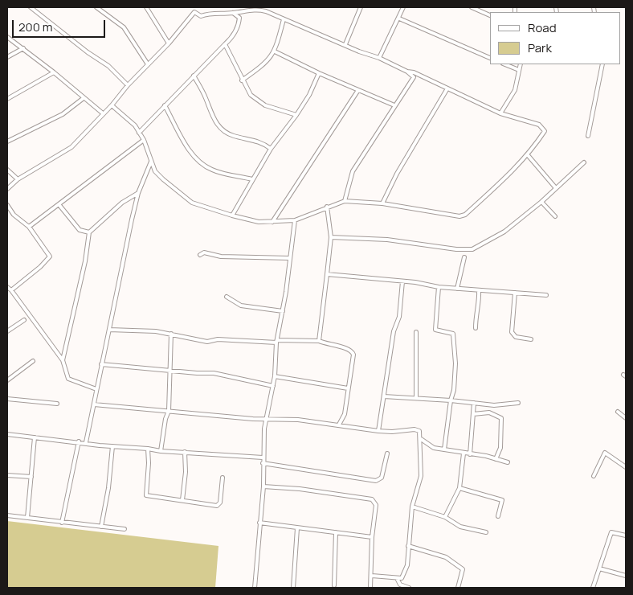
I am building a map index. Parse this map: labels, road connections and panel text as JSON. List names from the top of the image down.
{
  "legend": ["Road", "Park"],
  "scale_bar": "200 m"
}
